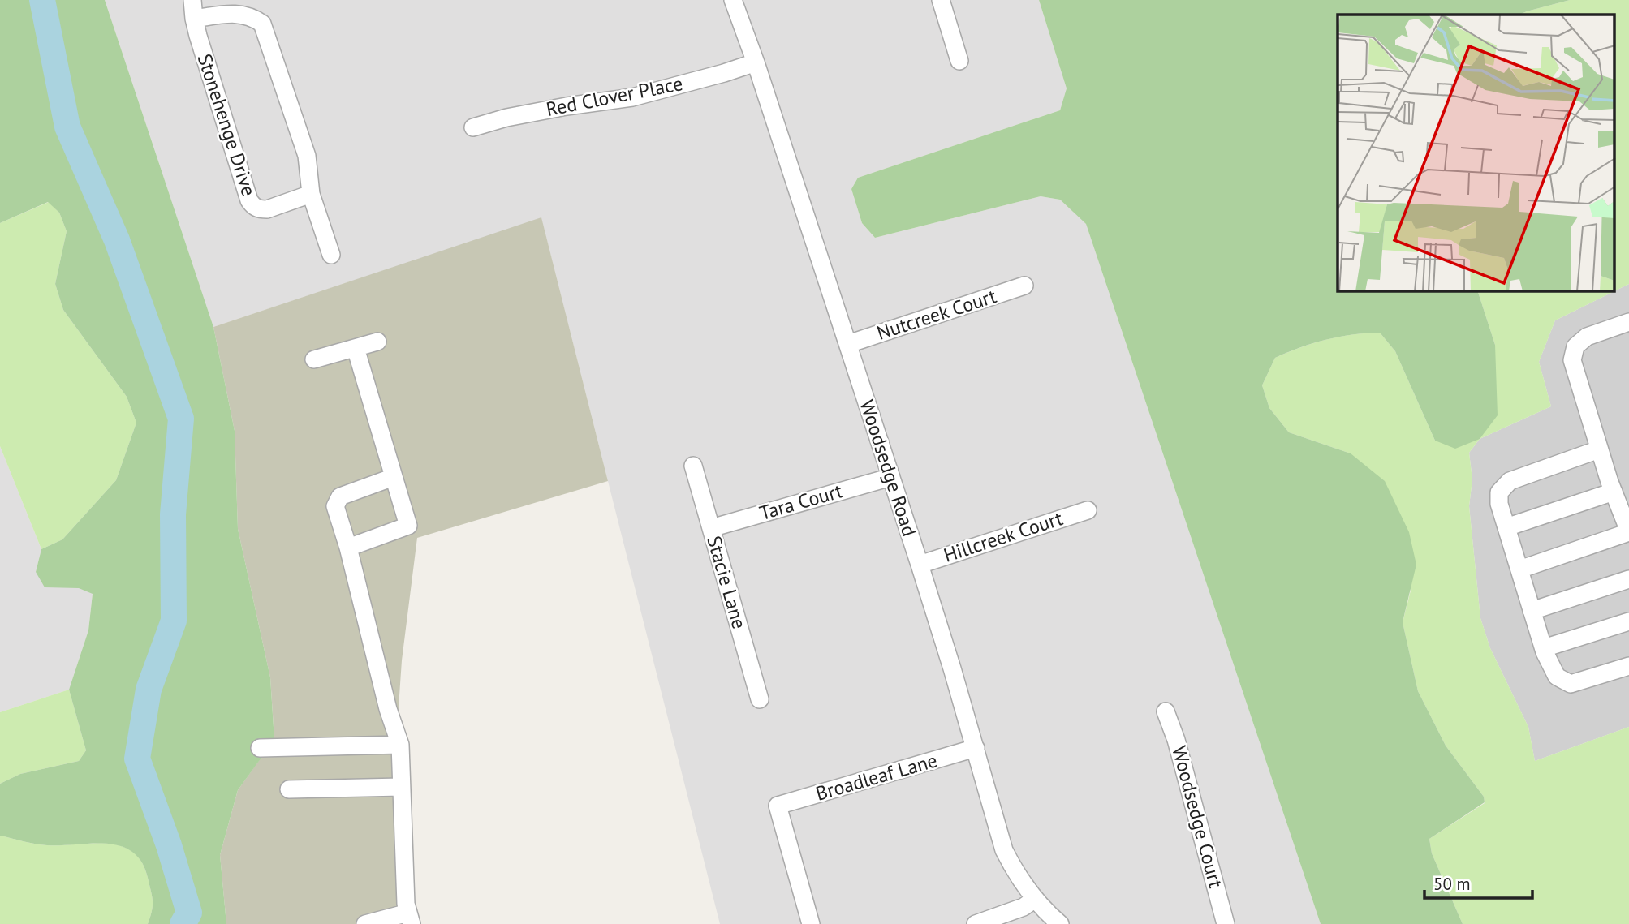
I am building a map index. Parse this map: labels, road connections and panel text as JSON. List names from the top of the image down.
{
  "streets": {
    "street": [
      "Red Clover Place",
      "Stonehenge Drive",
      "Nutcreek Court",
      "Woodsedge Road",
      "Tara Court",
      "Hillcreek Court",
      "Stacie Lane",
      "Broadleaf Lane",
      "Woodsedge Court"
    ]
  },
  "crossings": [
    ["Red Clover Place", "Woodsedge Road"],
    ["Nutcreek Court", "Woodsedge Road"],
    ["Woodsedge Road", "Tara Court"],
    ["Woodsedge Road", "Hillcreek Court"],
    ["Woodsedge Road", "Broadleaf Lane"],
    ["Tara Court", "Stacie Lane"]
  ],
  "scale_bar": "50 m"
}
